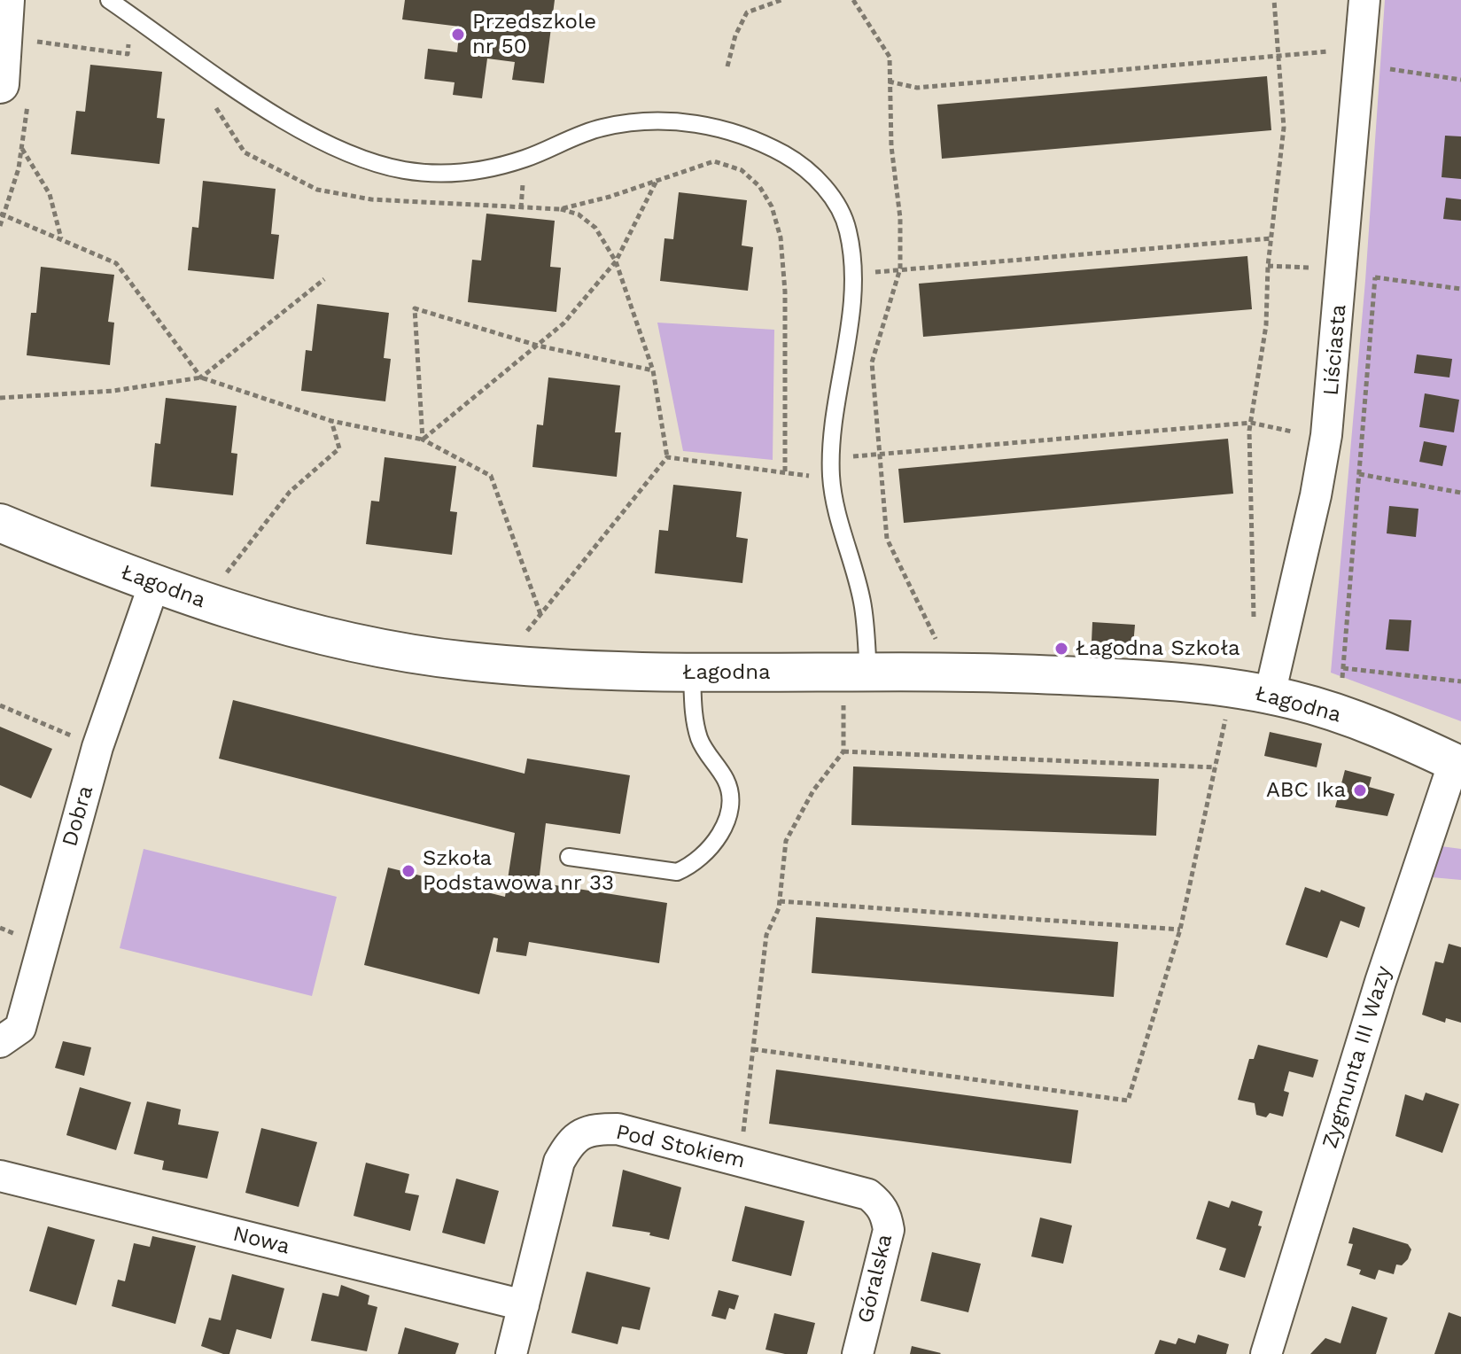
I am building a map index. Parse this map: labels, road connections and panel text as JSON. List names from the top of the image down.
{
  "streets": {
    "street": [
      "Liściasta",
      "Łagodna",
      "Dobra",
      "Zygmunta III Wazy",
      "Pod Stokiem",
      "Nowa",
      "Góralska"
    ]
  },
  "crossings": [
    ["Liściasta", "Łagodna"],
    ["Łagodna", "Dobra"],
    ["Łagodna", "Zygmunta III Wazy"],
    ["Pod Stokiem", "Nowa"],
    ["Pod Stokiem", "Góralska"]
  ],
  "places": [
    "Przedszkole nr 50",
    "Łagodna Szkoła",
    "ABC Ika",
    "Szkoła Podstawowa nr 33"
  ]
}
